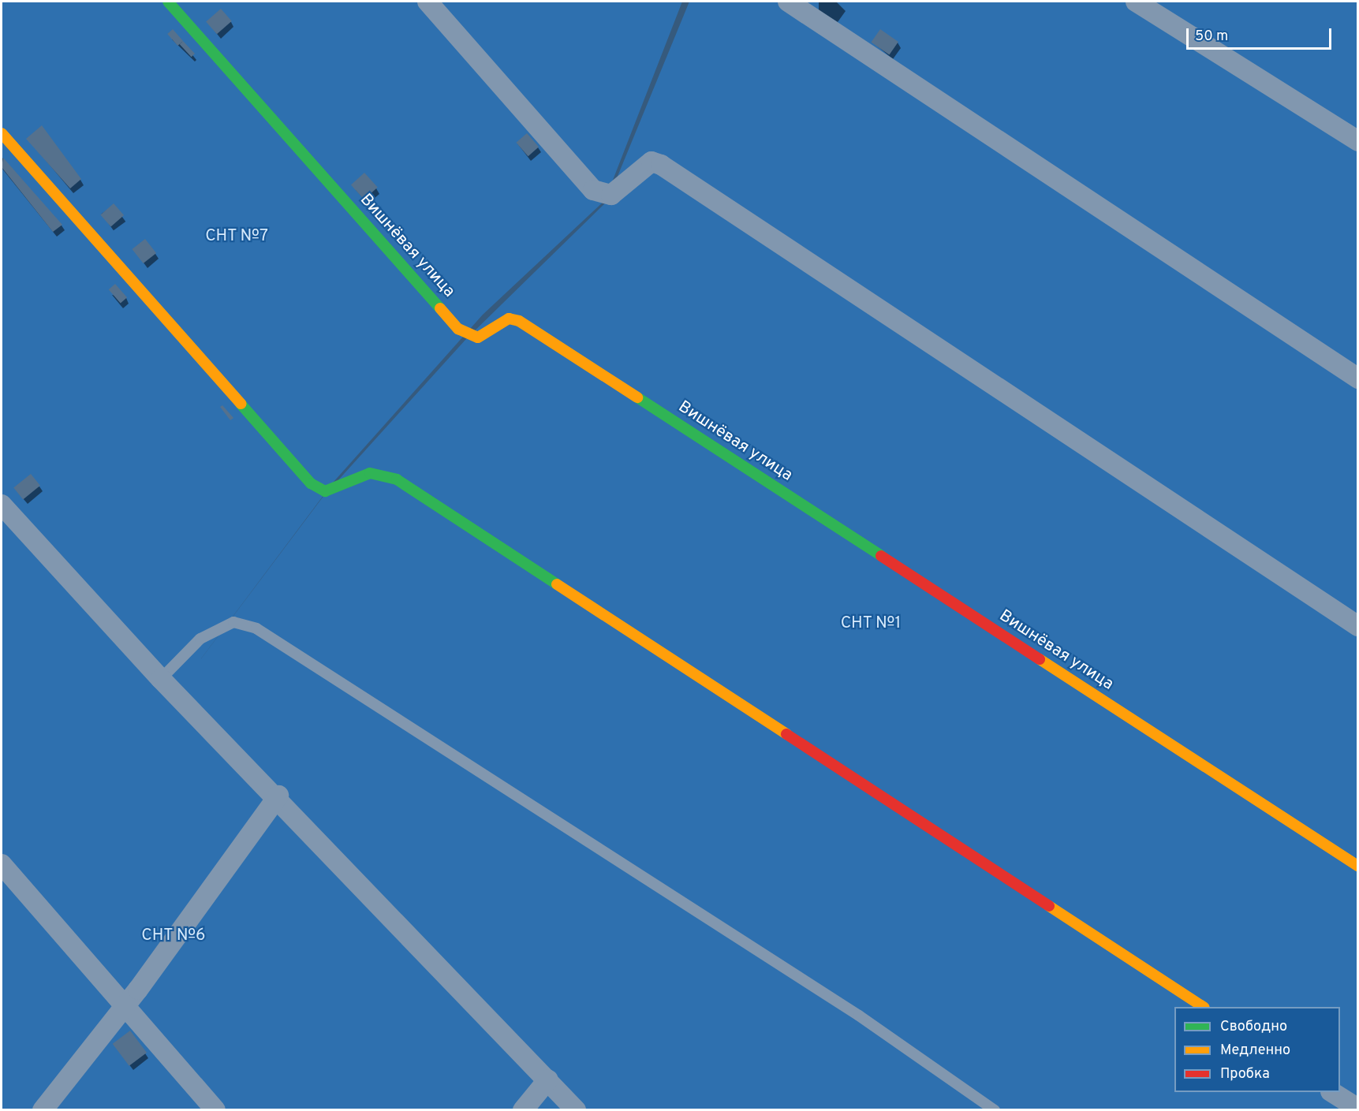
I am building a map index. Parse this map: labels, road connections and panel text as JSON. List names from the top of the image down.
{
  "streets": {
    "street": ["Вишнёвая улица"]
  },
  "parks": ["СНТ №7", "СНТ №1", "СНТ №6"],
  "legend": ["Свободно", "Медленно", "Пробка"],
  "scale_bar": "50 m"
}
